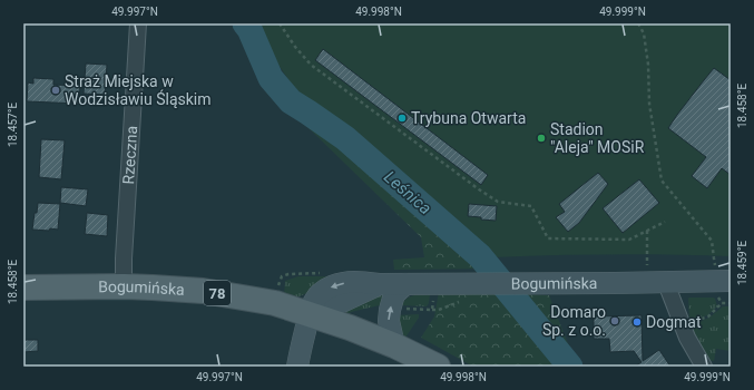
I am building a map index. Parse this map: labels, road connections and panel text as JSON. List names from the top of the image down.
{
  "streets": {
    "main road": ["Bogumińska", "78"],
    "street": ["Rzeczna"]
  },
  "crossings": [
    ["Rzeczna", "Bogumińska"],
    ["Bogumińska", "78"]
  ],
  "water": ["Leśnica"],
  "places": [
    "Straż Miejska w Wodzisławiu Śląskim",
    "Trybuna Otwarta",
    "Stadion \"Aleja\" MOSiR",
    "Domaro Sp. z o.o.",
    "Dogmat"
  ],
  "coordinates": [
    "49.997°N",
    "49.998°N",
    "49.999°N",
    "18.458°E",
    "18.457°E",
    "18.459°E"
  ]
}
